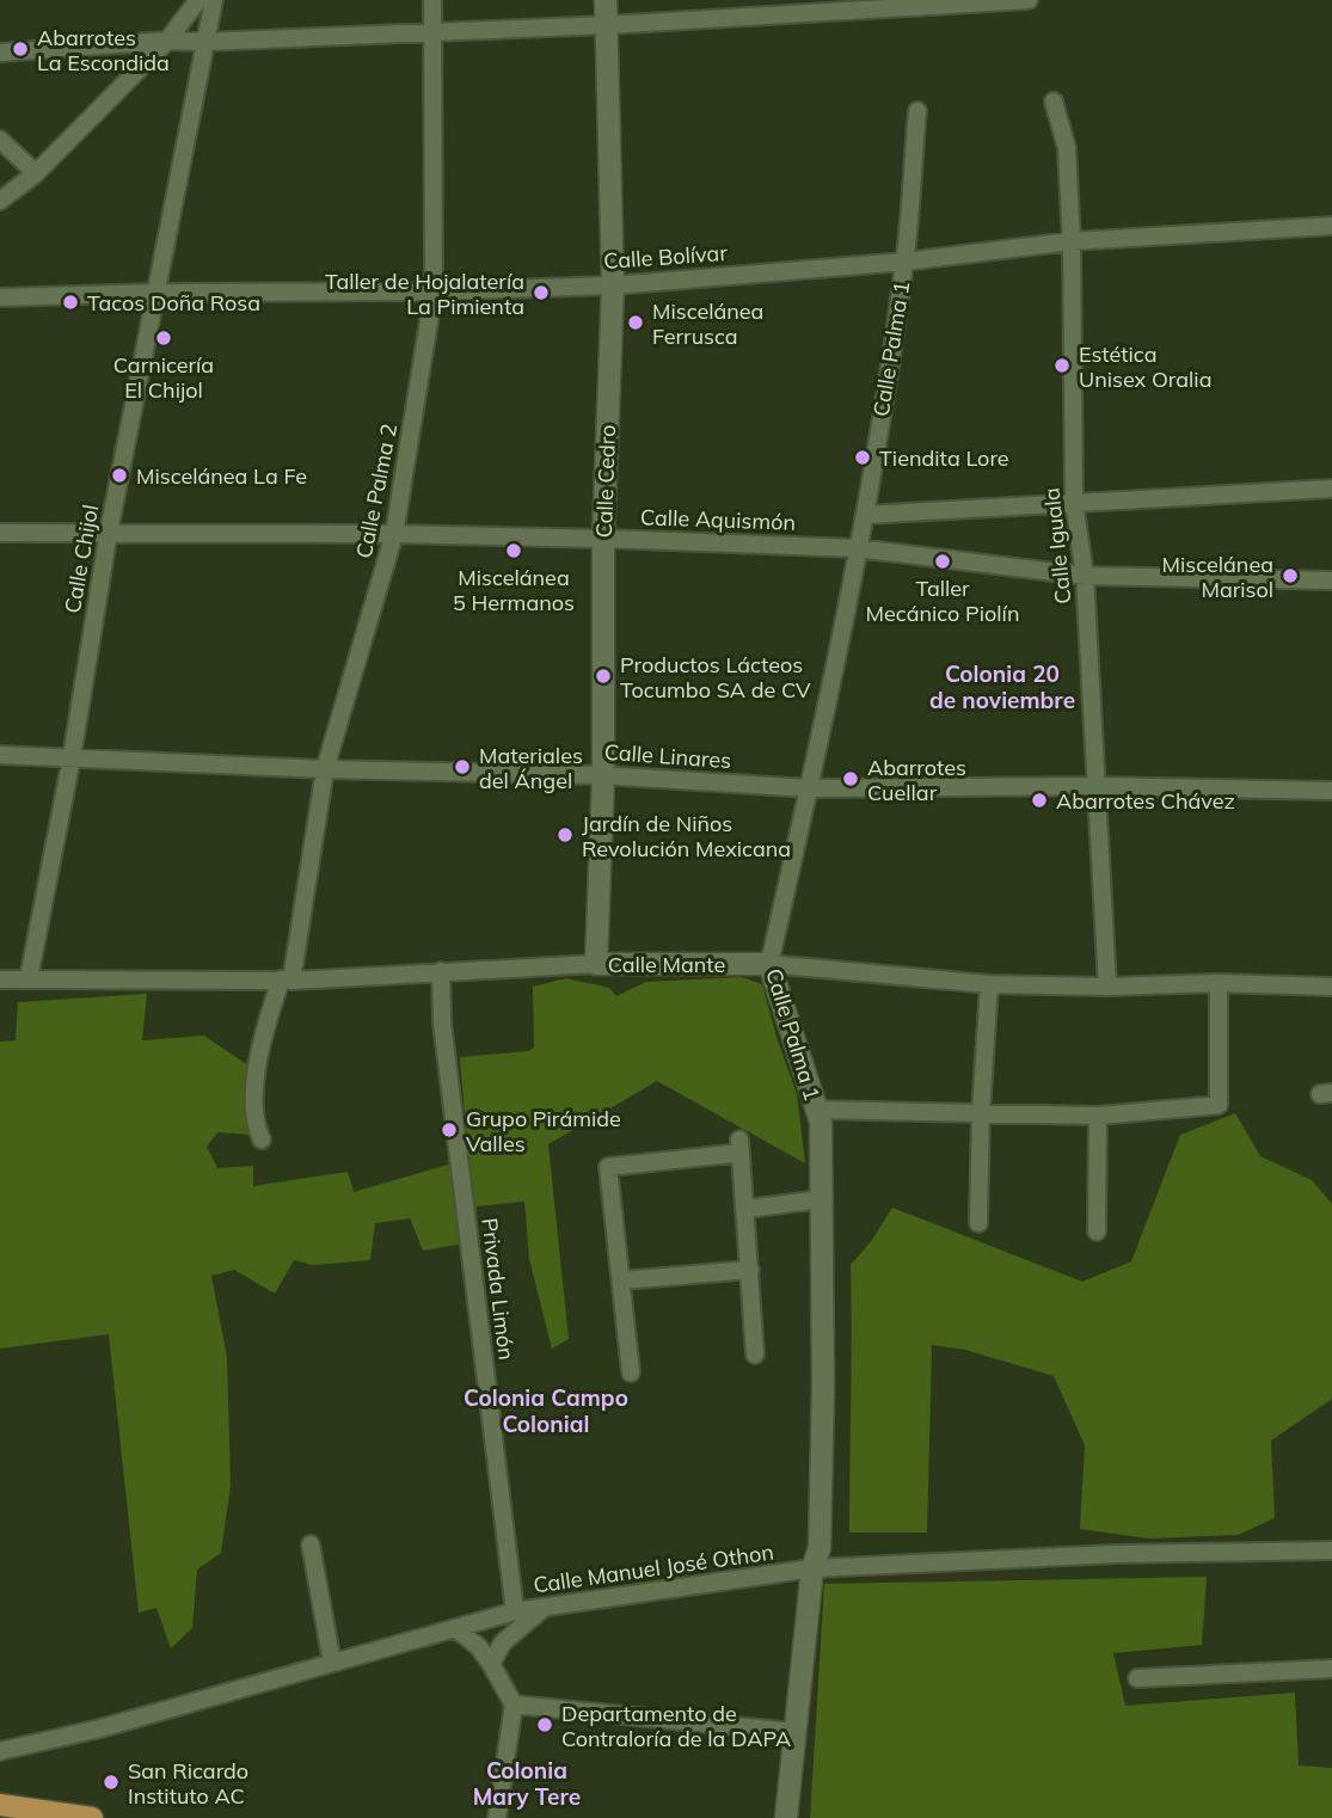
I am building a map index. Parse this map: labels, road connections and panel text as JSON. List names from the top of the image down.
{
  "streets": {
    "street": [
      "Calle Bolívar",
      "Calle Palma 1",
      "Calle Cedro",
      "Calle Palma 2",
      "Calle Aquismón",
      "Calle Iguala",
      "Calle Chijol",
      "Calle Linares",
      "Calle Mante",
      "Privada Limón",
      "Calle Manuel José Othon"
    ]
  },
  "crossings": [
    ["Calle Bolívar", "Calle Palma 1"],
    ["Calle Bolívar", "Calle Cedro"],
    ["Calle Bolívar", "Calle Palma 2"],
    ["Calle Bolívar", "Calle Iguala"],
    ["Calle Bolívar", "Calle Chijol"],
    ["Calle Palma 1", "Calle Aquismón"],
    ["Calle Palma 1", "Calle Linares"],
    ["Calle Palma 1", "Calle Mante"],
    ["Calle Palma 1", "Calle Manuel José Othon"],
    ["Calle Cedro", "Calle Aquismón"],
    ["Calle Cedro", "Calle Linares"],
    ["Calle Cedro", "Calle Mante"],
    ["Calle Palma 2", "Calle Aquismón"],
    ["Calle Palma 2", "Calle Linares"],
    ["Calle Palma 2", "Calle Mante"],
    ["Calle Aquismón", "Calle Iguala"],
    ["Calle Aquismón", "Calle Chijol"],
    ["Calle Iguala", "Calle Linares"],
    ["Calle Iguala", "Calle Mante"],
    ["Calle Chijol", "Calle Linares"],
    ["Calle Chijol", "Calle Mante"],
    ["Calle Mante", "Privada Limón"],
    ["Privada Limón", "Calle Manuel José Othon"]
  ],
  "districts": ["Colonia 20 de noviembre", "Colonia Campo Colonial", "Colonia Mary Tere"],
  "places": [
    "Abarrotes La Escondida",
    "Taller de Hojalatería La Pimienta",
    "Tacos Doña Rosa",
    "Miscelánea Ferrusca",
    "Carnicería El Chijol",
    "Estética Unisex Oralia",
    "Tiendita Lore",
    "Miscelánea La Fe",
    "Miscelánea 5 Hermanos",
    "Taller Mecánico Piolín",
    "Miscelánea Marisol",
    "Productos Lácteos Tocumbo SA de CV",
    "Materiales del Ángel",
    "Abarrotes Cuellar",
    "Abarrotes Chávez",
    "Jardín de Niños Revolución Mexicana",
    "Grupo Pirámide Valles",
    "Departamento de Contraloría de la DAPA",
    "San Ricardo Instituto AC"
  ]
}
